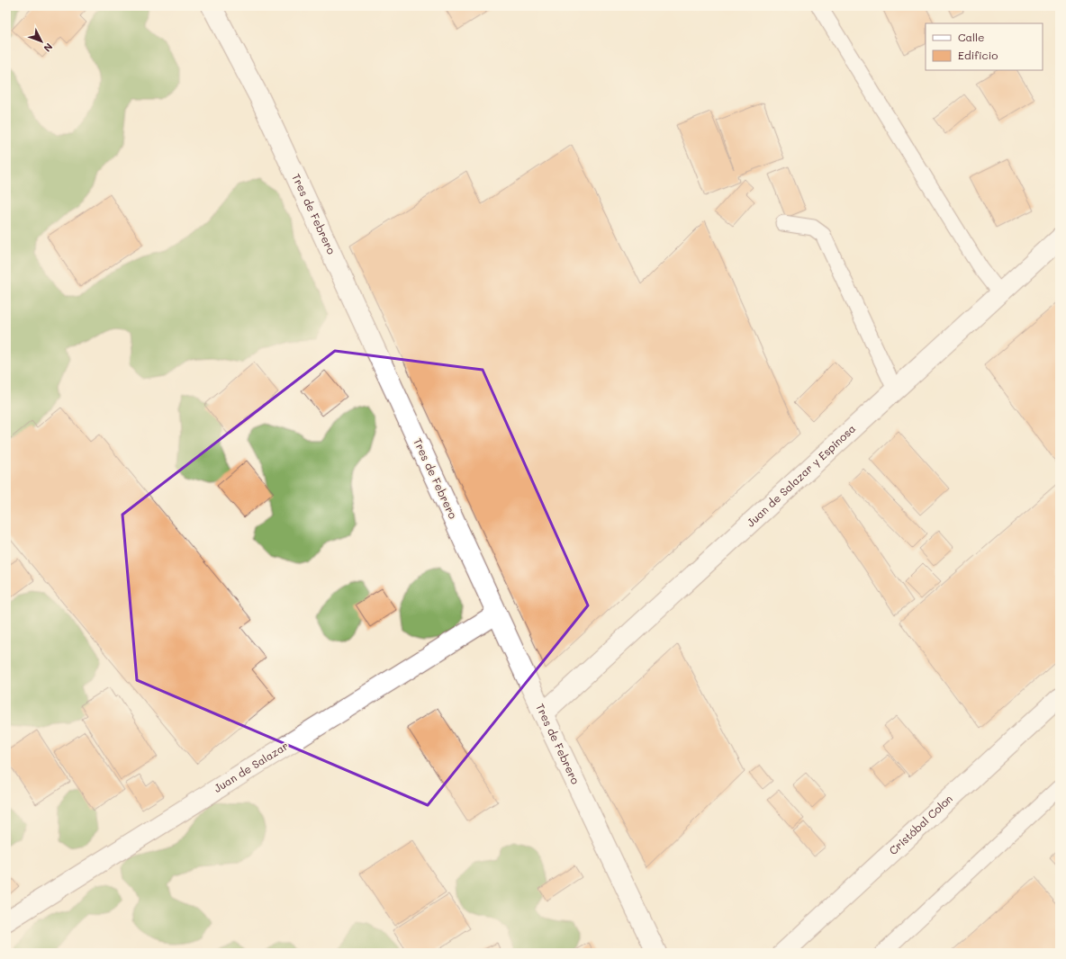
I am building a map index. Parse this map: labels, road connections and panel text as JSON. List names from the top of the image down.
{
  "streets": {
    "street": [
      "Tres de Febrero",
      "Juan de Salazar y Espinosa",
      "Juan de Salazar",
      "Cristóbal Colon"
    ]
  },
  "crossings": [
    ["Tres de Febrero", "Juan de Salazar y Espinosa"],
    ["Tres de Febrero", "Juan de Salazar"]
  ],
  "legend": ["Calle", "Edificio"],
  "north": "bottom right"
}
